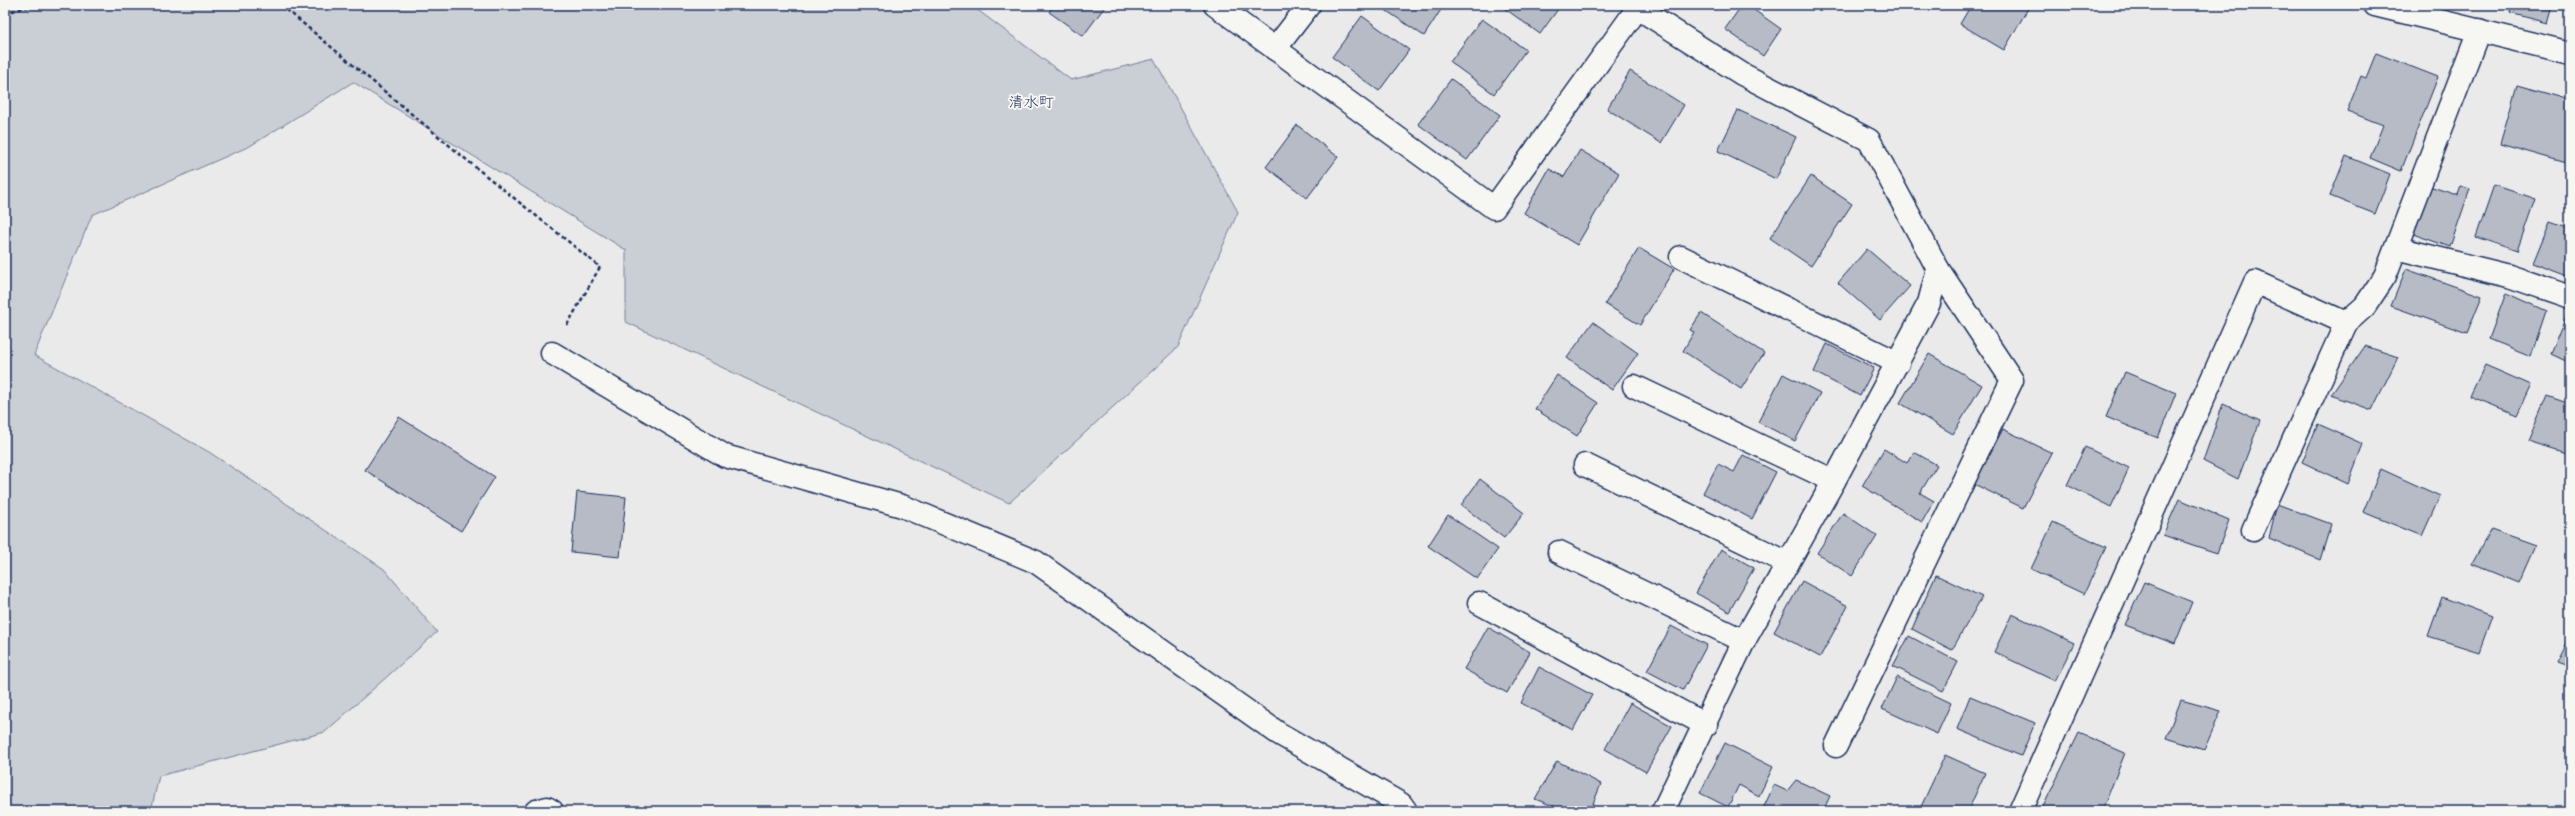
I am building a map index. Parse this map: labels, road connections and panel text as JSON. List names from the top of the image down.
{
  "districts": ["清水町"]
}
